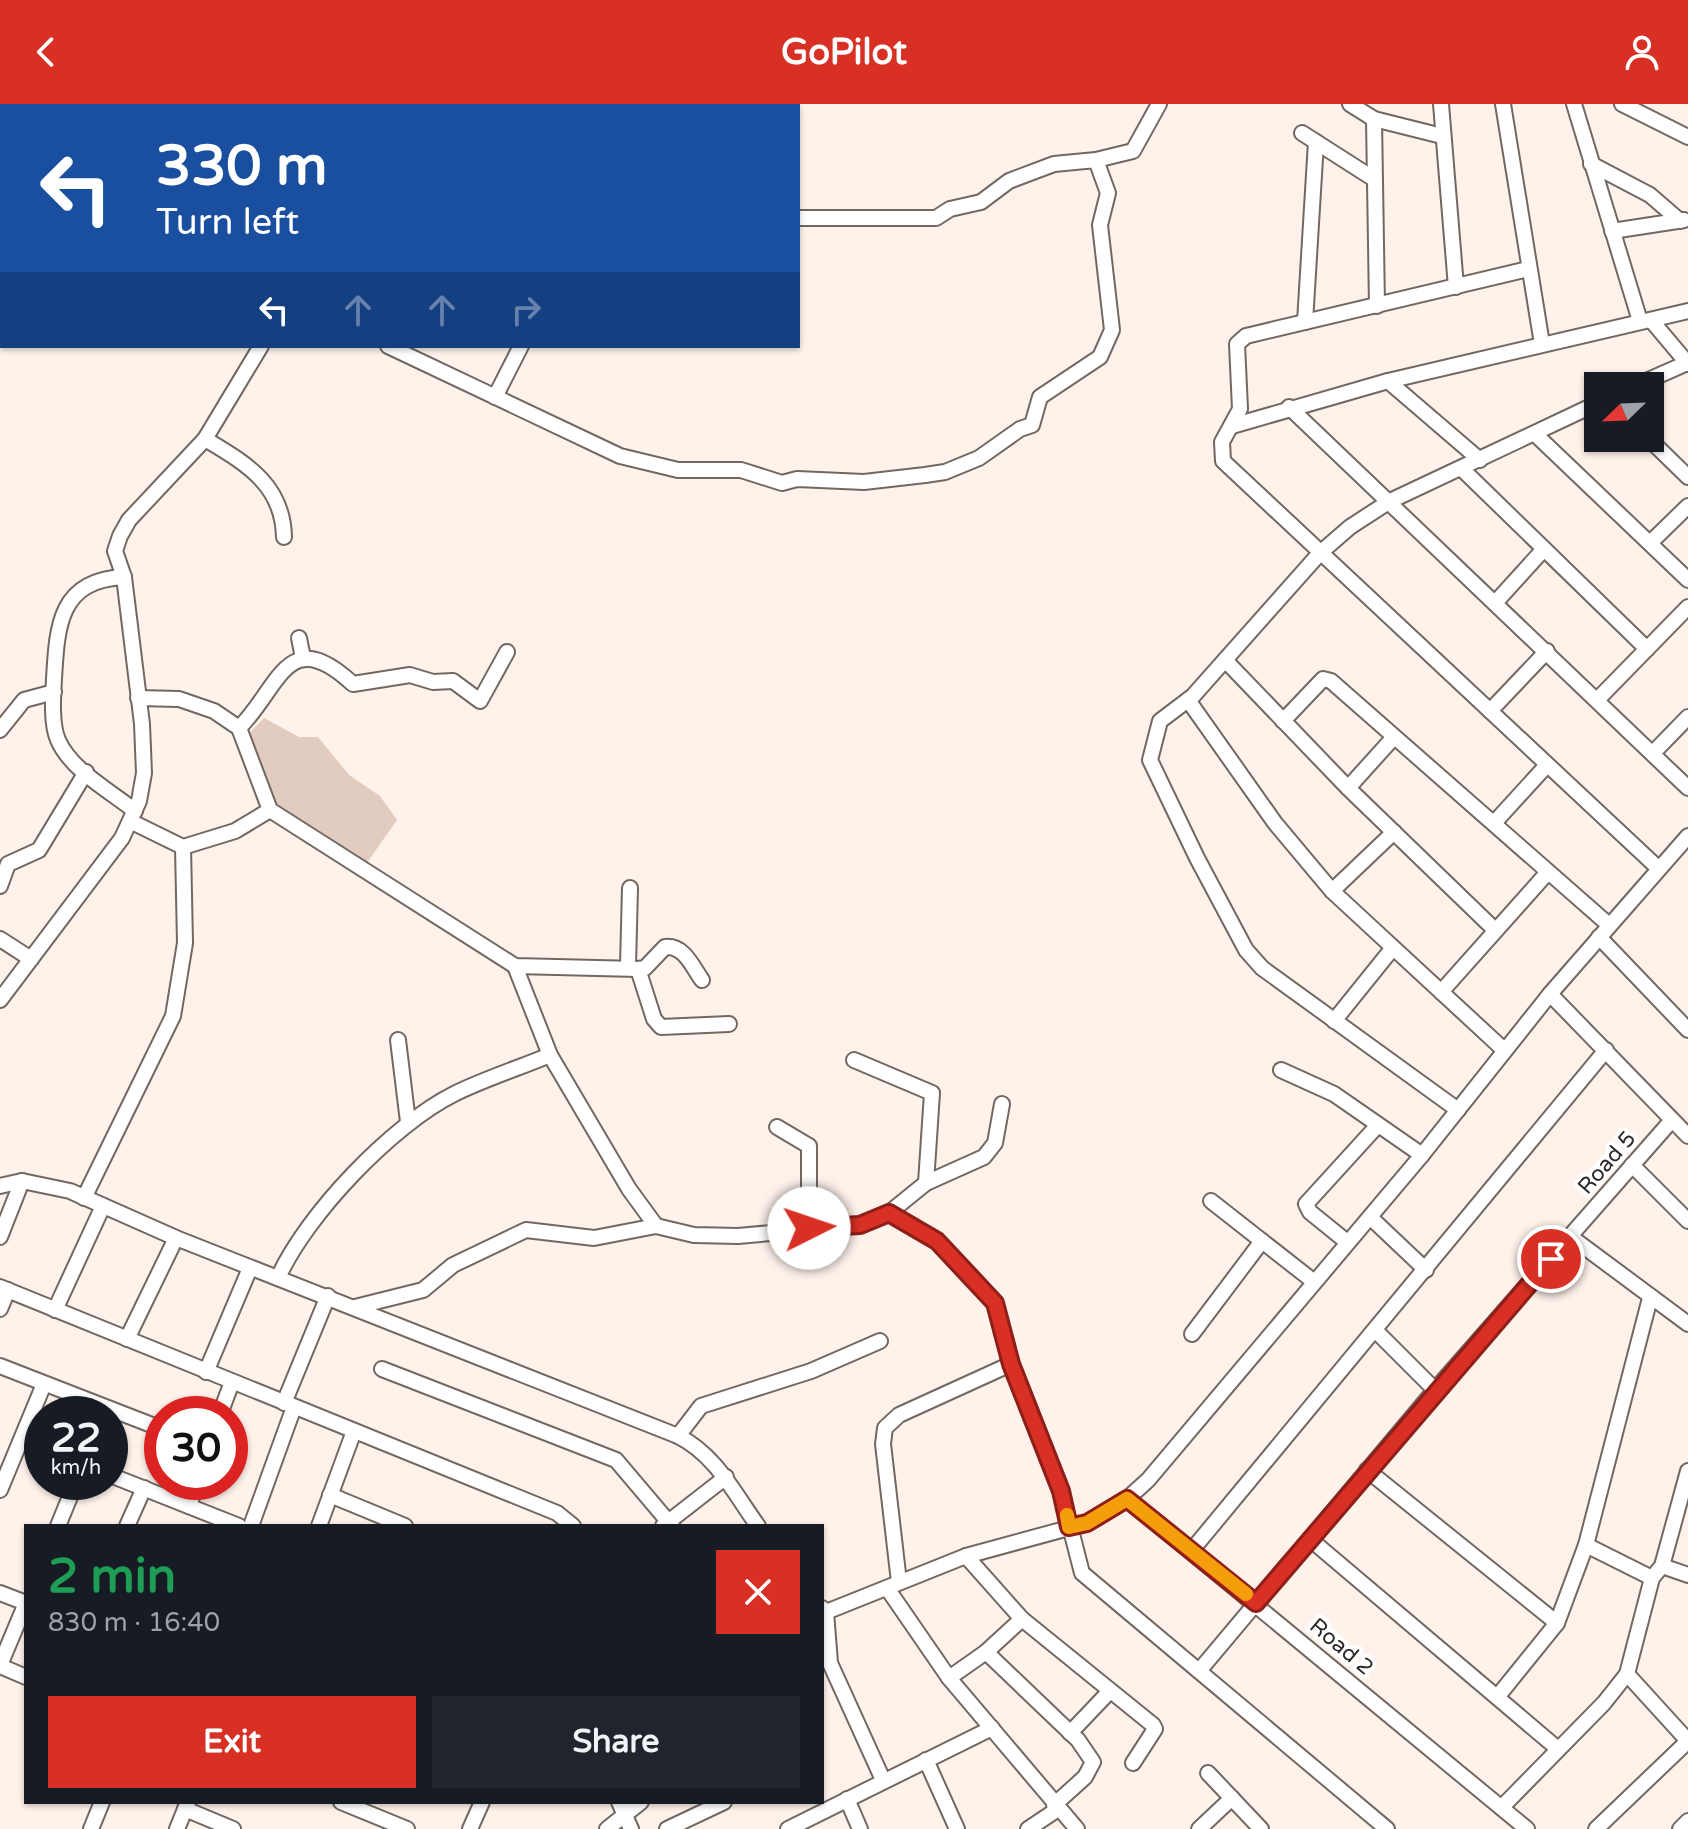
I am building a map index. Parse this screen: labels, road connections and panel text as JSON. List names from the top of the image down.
{
  "streets": {
    "street": ["Road 5", "Road 2"]
  },
  "crossings": [
    ["Road 5", "Road 2"]
  ],
  "north": "bottom left",
  "page": {
    "header": "GoPilot",
    "turn": ["330 m", "Turn left"],
    "speed": "22 km/h",
    "limit": "30",
    "heading": ["2 min", "830 m · 16:40"],
    "buttons": ["Exit", "Share"]
  }
}
